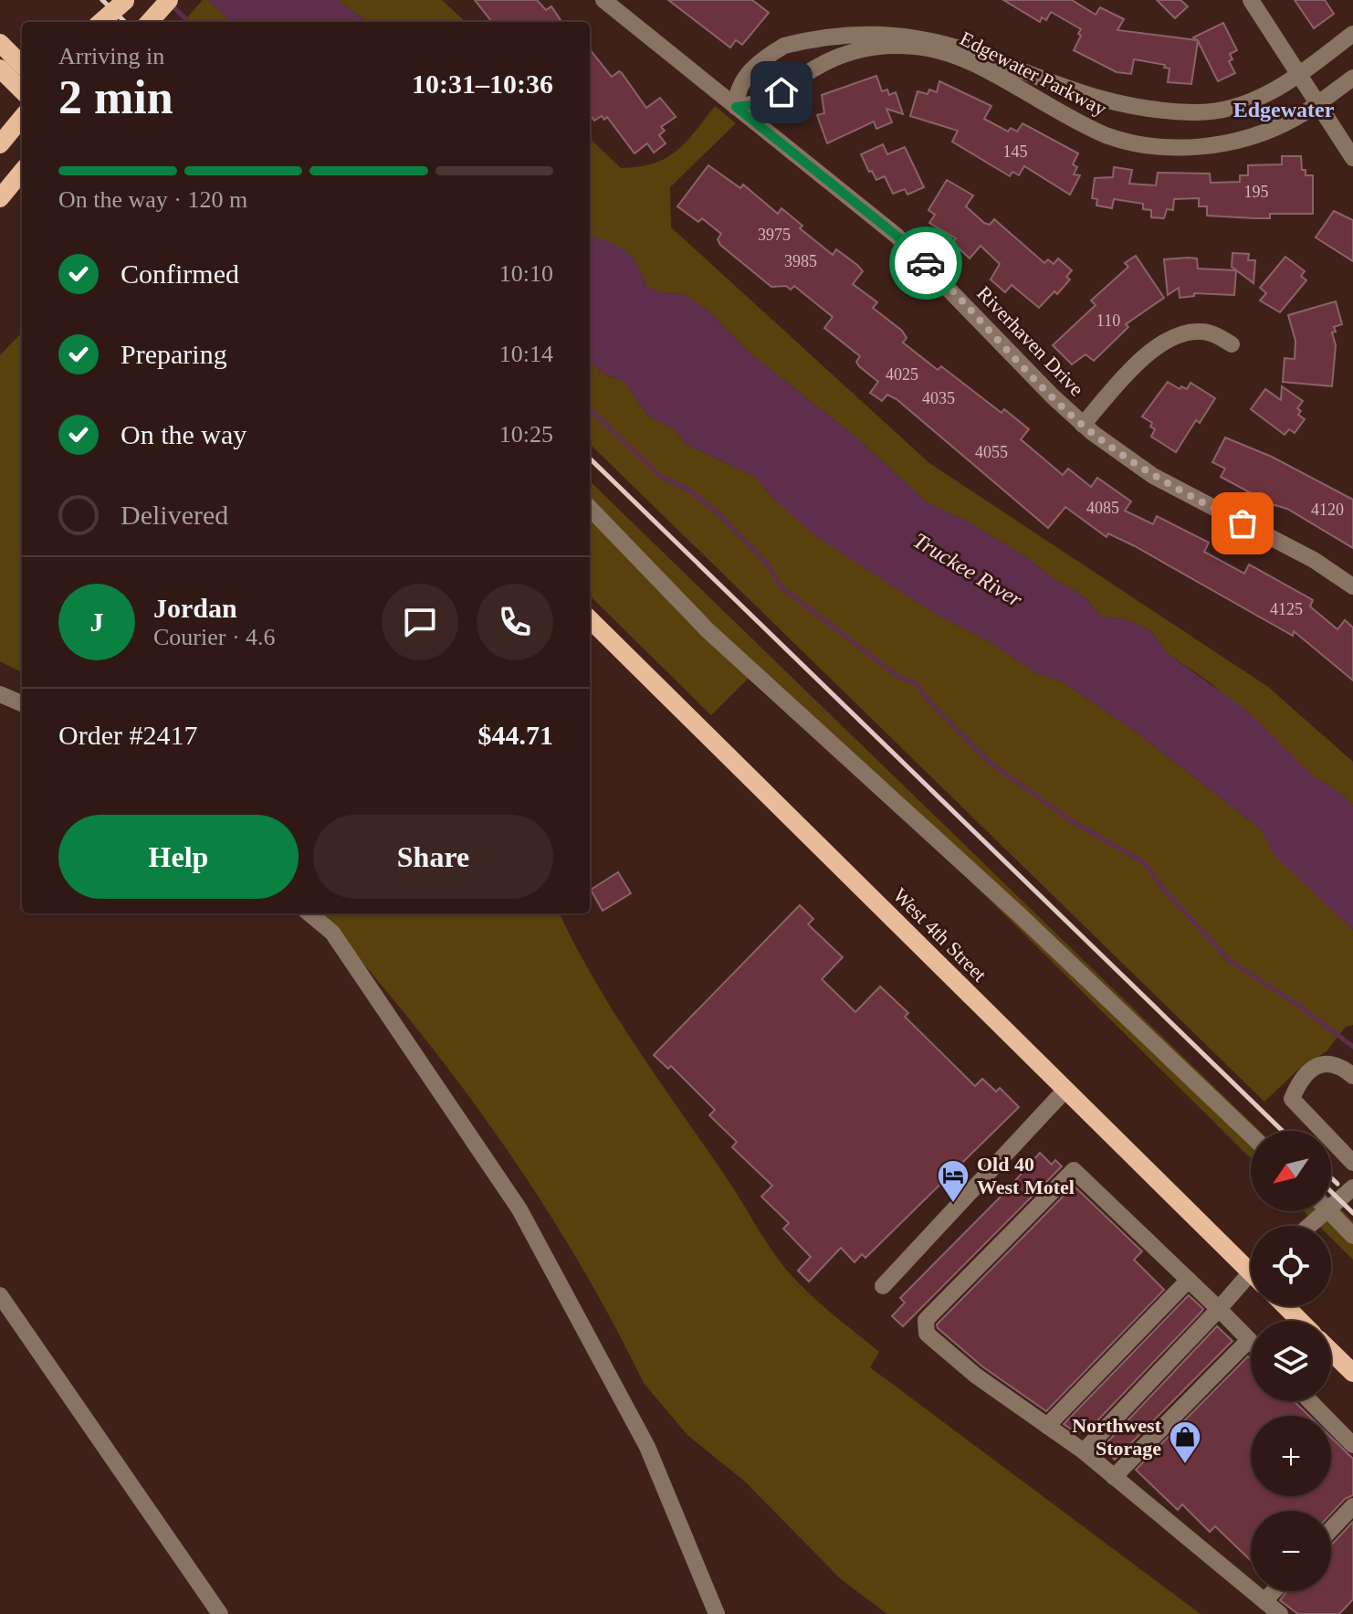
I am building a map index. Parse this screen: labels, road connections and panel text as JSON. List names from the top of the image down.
{
  "streets": {
    "main road": ["West 4th Street"],
    "street": ["Edgewater Parkway", "Riverhaven Drive"]
  },
  "crossings": [
    ["Edgewater Parkway", "Riverhaven Drive"]
  ],
  "districts": ["Edgewater"],
  "water": ["Truckee River"],
  "places": {
    "hotel": ["Old 40 West Motel"],
    "shop": ["Northwest Storage"]
  },
  "house_numbers": [
    "145",
    "195",
    "3975",
    "3985",
    "110",
    "4025",
    "4035",
    "4055",
    "4085",
    "4120",
    "4125"
  ],
  "north": "bottom left",
  "page": {
    "heading": ["2 min", "Arriving in", "10:31–10:36"],
    "panel": [
      "Jordan",
      "Courier · 4.6",
      "Order #2417",
      "$44.71"
    ],
    "bar": "On the way · 120 m",
    "list": [
      ["Confirmed", "10:10"],
      ["Preparing", "10:14"],
      ["On the way", "10:25"],
      "Delivered"
    ],
    "round": "J",
    "buttons": ["Help", "Share"],
    "map_buttons": ["+", "−"]
  }
}
